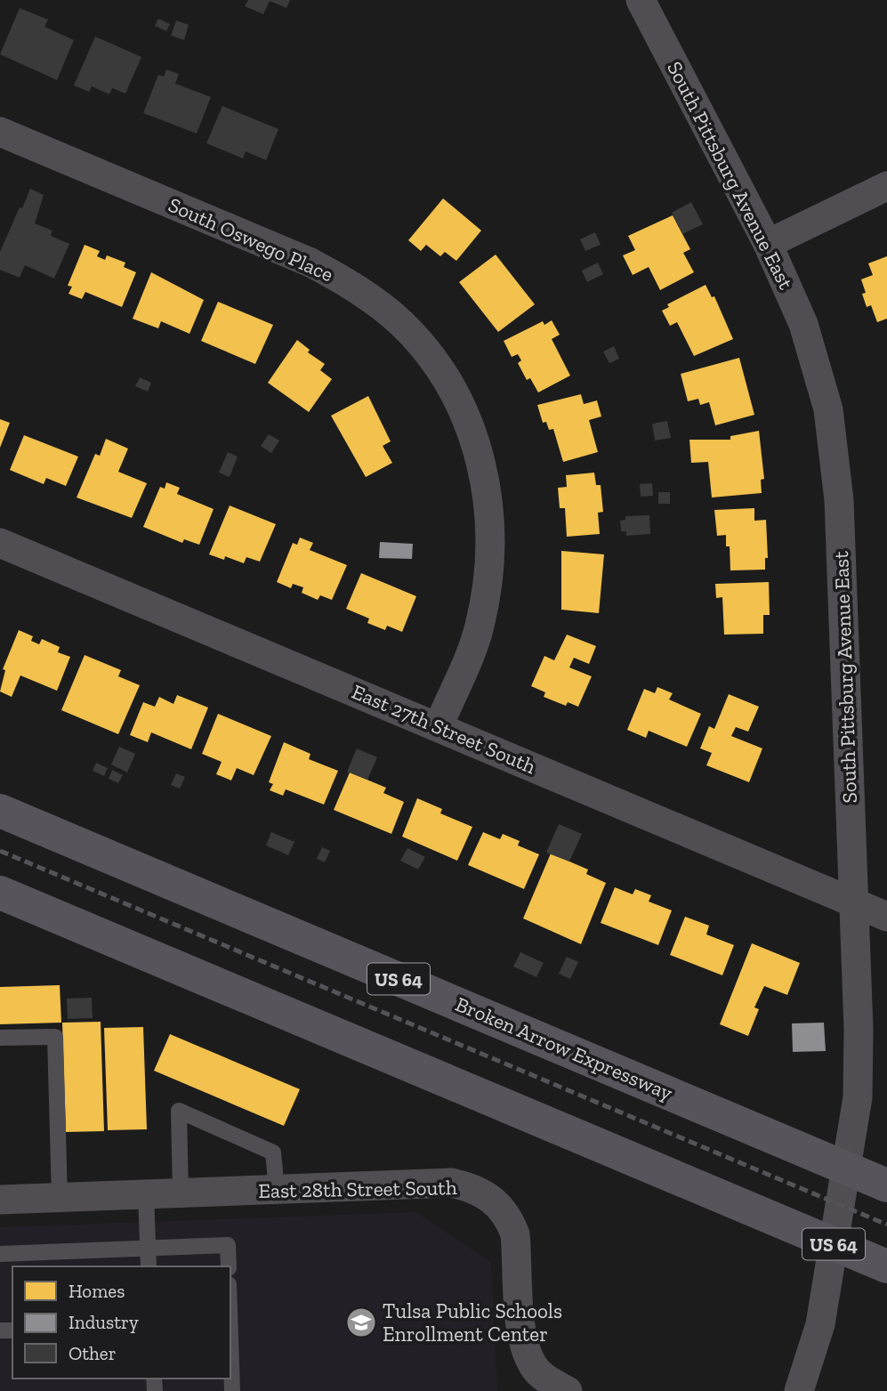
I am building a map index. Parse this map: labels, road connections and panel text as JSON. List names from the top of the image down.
{
  "streets": {
    "highway": ["US 64", "Broken Arrow Expressway"],
    "street": [
      "South Pittsburg Avenue East",
      "South Oswego Place",
      "East 27th Street South",
      "East 28th Street South"
    ]
  },
  "crossings": [
    ["South Pittsburg Avenue East", "East 27th Street South"],
    ["South Oswego Place", "East 27th Street South"]
  ],
  "places": {
    "school or university": ["Tulsa Public Schools Enrollment Center"]
  },
  "legend": ["Homes", "Industry", "Other"]
}
